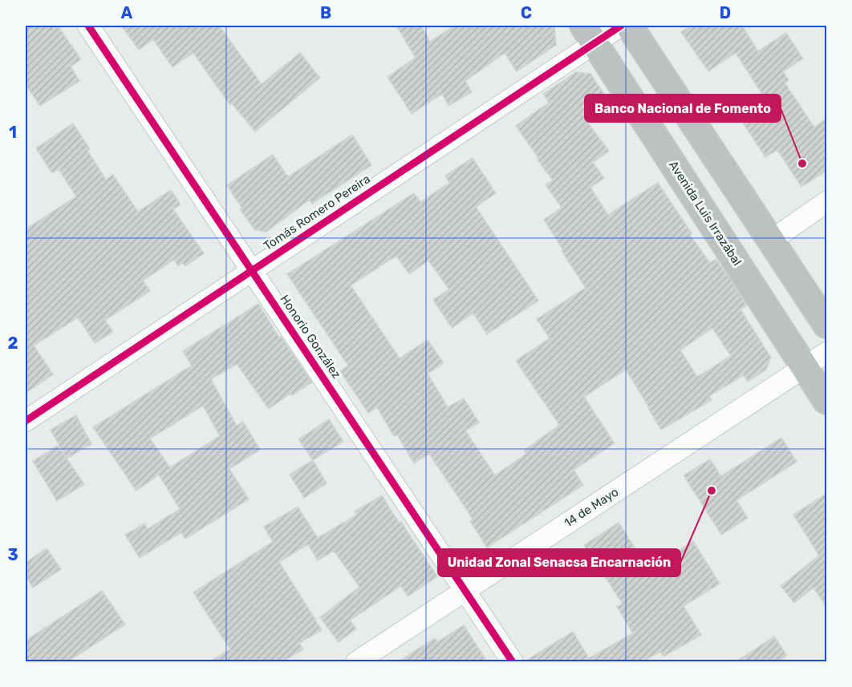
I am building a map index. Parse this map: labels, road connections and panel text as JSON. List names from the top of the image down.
{
  "streets": {
    "highway": ["Avenida Luis Irrazábal"],
    "street": ["Tomás Romero Pereira", "Honorio González", "14 de Mayo"]
  },
  "crossings": [
    ["Tomás Romero Pereira", "Avenida Luis Irrazábal"],
    ["Tomás Romero Pereira", "Honorio González"],
    ["Avenida Luis Irrazábal", "14 de Mayo"],
    ["Honorio González", "14 de Mayo"]
  ],
  "places": ["Banco Nacional de Fomento", "Unidad Zonal Senacsa Encarnación"],
  "grid": {
    "columns": [
      "A",
      "B",
      "C",
      "D"
    ],
    "rows": ["1", "2", "3"]
  }
}
